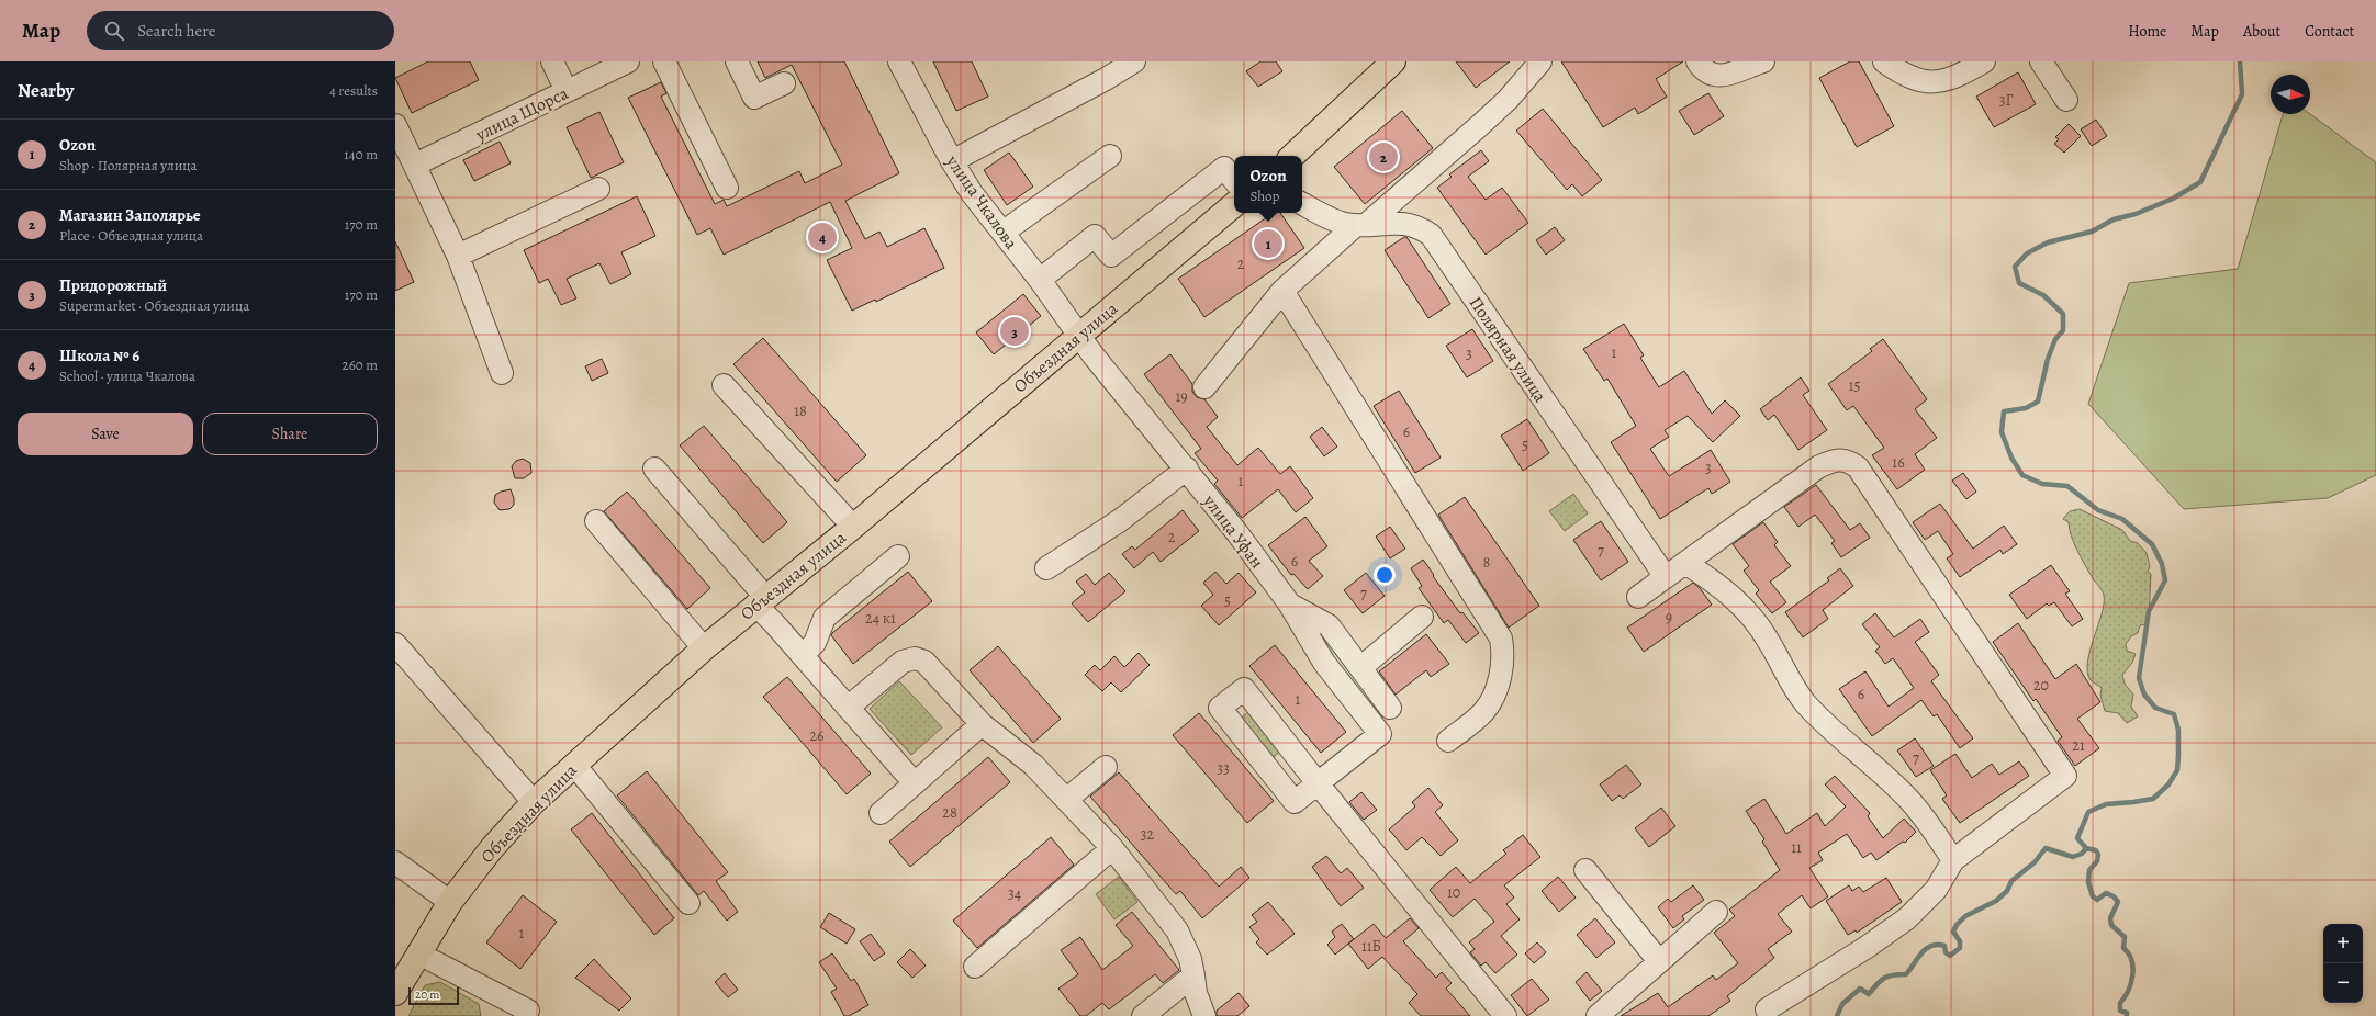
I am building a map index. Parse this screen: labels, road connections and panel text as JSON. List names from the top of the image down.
{
  "streets": {
    "main road": ["Объездная улица"],
    "street": [
      "улица Щорса",
      "улица Чкалова",
      "Полярная улица",
      "улица Уфан"
    ]
  },
  "crossings": [
    ["улица Чкалова", "Объездная улица"],
    ["улица Чкалова", "улица Уфан"],
    ["Объездная улица", "улица Уфан"]
  ],
  "house_numbers": [
    "3Г",
    "2",
    "1",
    "3",
    "15",
    "19",
    "18",
    "6",
    "5",
    "16",
    "3",
    "1",
    "2",
    "7",
    "6",
    "8",
    "7",
    "5",
    "9",
    "24 к1",
    "20",
    "6",
    "1",
    "26",
    "21",
    "7",
    "33",
    "28",
    "32",
    "11",
    "10",
    "34",
    "1",
    "11Б"
  ],
  "scale_bar": "20 m",
  "north": "right",
  "page": {
    "header": "Map",
    "search": "Search here",
    "nav": [
      "Home",
      "Map",
      "About",
      "Contact"
    ],
    "heading": ["Nearby", "4 results"],
    "list": [
      {
        "mark": "1",
        "name": "Ozon",
        "note": "Shop · Полярная улица",
        "value": "140 m"
      },
      {
        "mark": "2",
        "name": "Магазин Заполярье",
        "note": "Place · Объездная улица",
        "value": "170 m"
      },
      {
        "mark": "3",
        "name": "Придорожный",
        "note": "Supermarket · Объездная улица",
        "value": "170 m"
      },
      {
        "mark": "4",
        "name": "Школа № 6",
        "note": "School · улица Чкалова",
        "value": "260 m"
      }
    ],
    "pins": [
      "2",
      "4",
      "1",
      "3"
    ],
    "popup": ["Ozon", "Shop"],
    "buttons": ["Save", "Share"],
    "map_buttons": ["+", "−"],
    "scale": "20 m"
  }
}
